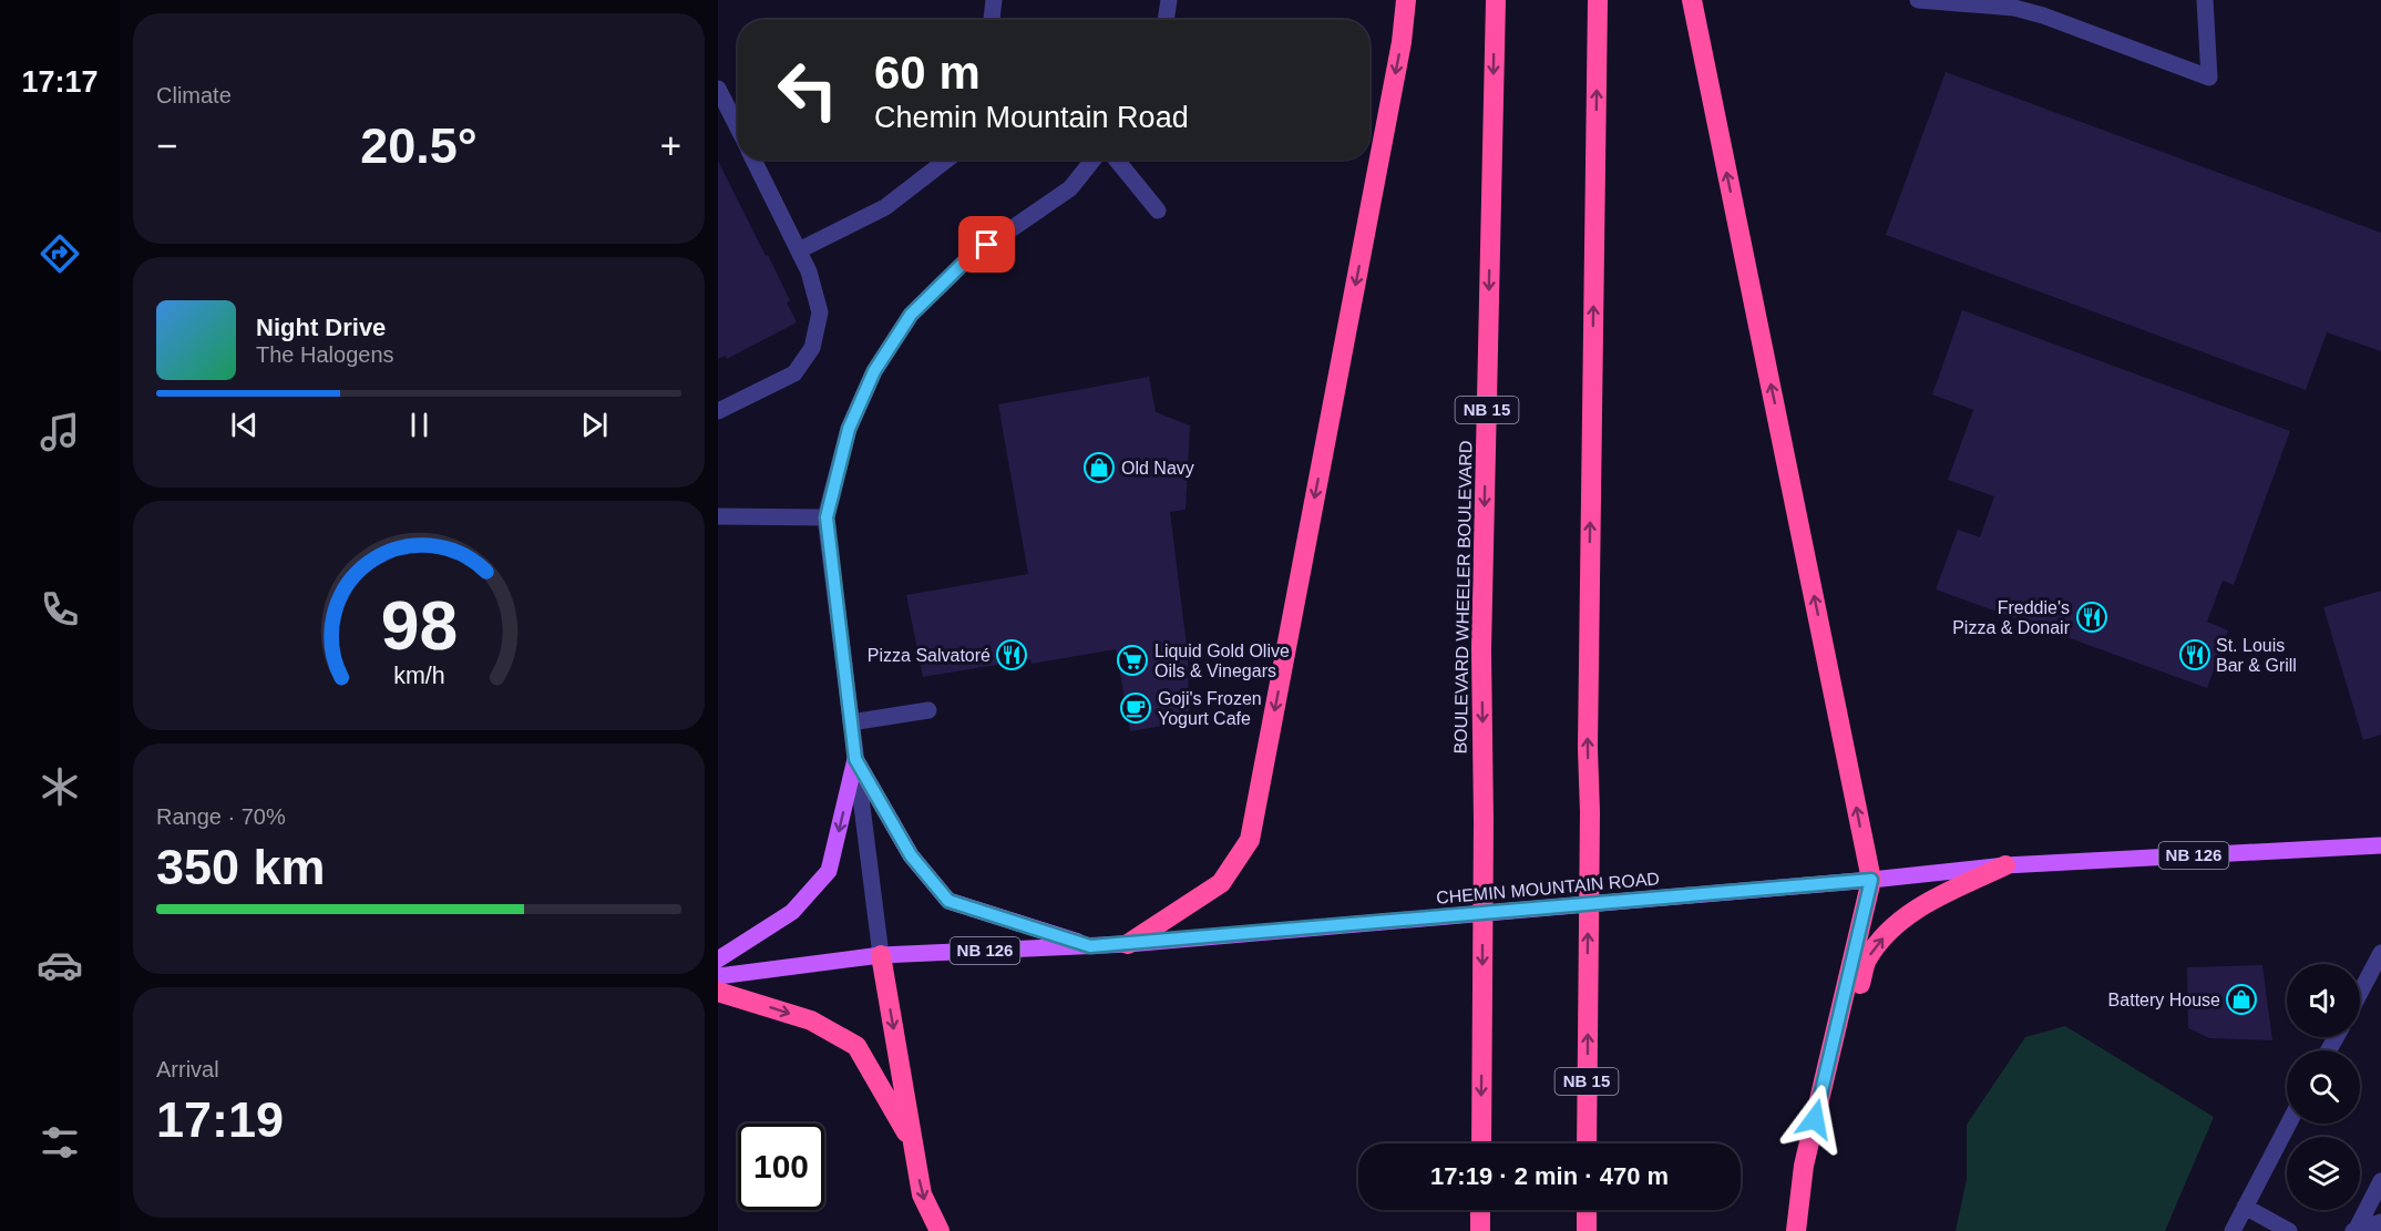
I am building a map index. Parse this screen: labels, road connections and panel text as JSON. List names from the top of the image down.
{
  "streets": {
    "highway": ["NB 15", "BOULEVARD WHEELER BOULEVARD"],
    "main road": ["NB 126", "CHEMIN MOUNTAIN ROAD"]
  },
  "places": {
    "shop": ["Old Navy", "Battery House"],
    "restaurant": ["Freddie's Pizza & Donair", "Pizza Salvatoré", "St. Louis Bar & Grill"],
    "supermarket": ["Liquid Gold Olive Oils & Vinegars"],
    "cafe": ["Goji's Frozen Yogurt Cafe"]
  },
  "page": {
    "tabs": "17:17",
    "tile": [
      "Climate",
      ["Range · 70%", "350 km"],
      ["Arrival", "17:19"]
    ],
    "turn": ["60 m", "Chemin Mountain Road"],
    "heat": ["−", "20.5°", "+"],
    "song": ["Night Drive", "The Halogens"],
    "limit": "100",
    "trip": "17:19 · 2 min · 470 m",
    "gauge": ["98", "km/h"]
  }
}
